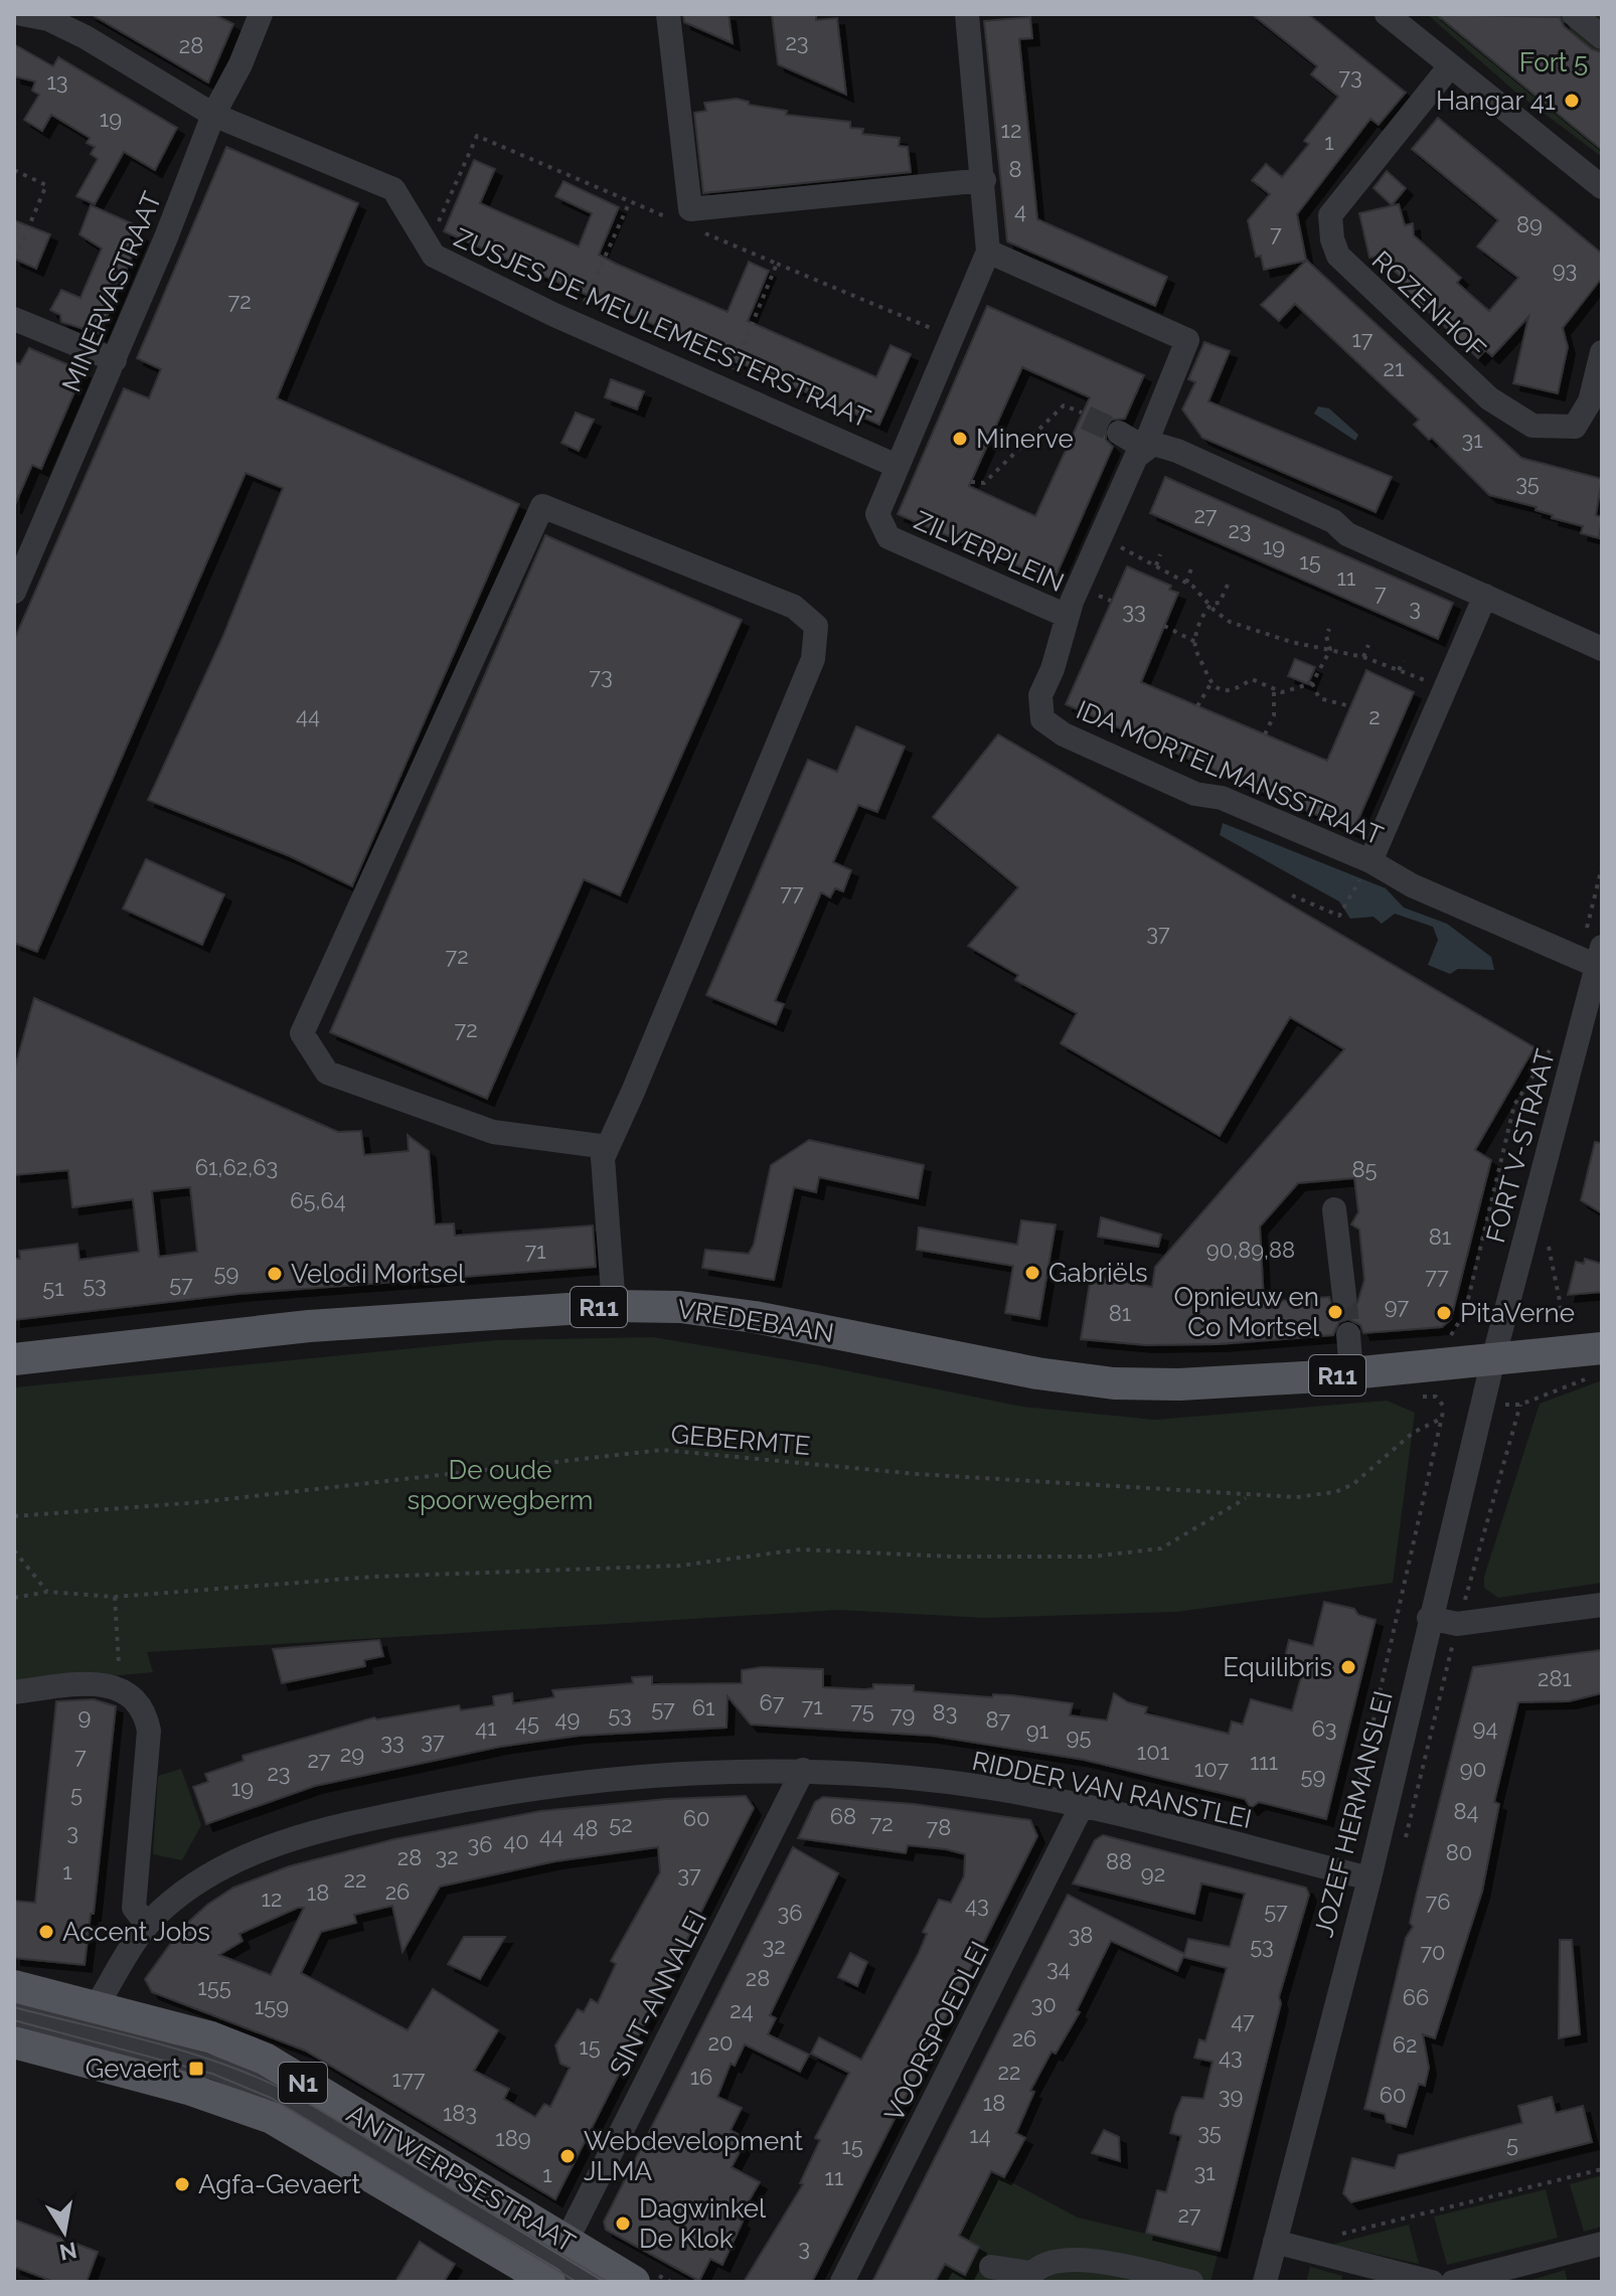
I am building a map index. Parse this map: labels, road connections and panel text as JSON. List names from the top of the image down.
{
  "streets": {
    "main road": [
      "R11",
      "VREDEBAAN",
      "N1",
      "ANTWERPSESTRAAT"
    ],
    "street": [
      "MINERVASTRAAT",
      "ROZENHOF",
      "ZUSJES DE MEULEMEESTERSTRAAT",
      "ZILVERPLEIN",
      "IDA MORTELMANSSTRAAT",
      "FORT V-STRAAT",
      "RIDDER VAN RANSTLEI",
      "JOZEF HERMANSLEI",
      "SINT-ANNALEI",
      "VOORSPOEDLEI"
    ],
    "path": ["GEBERMTE"]
  },
  "crossings": [
    ["MINERVASTRAAT", "ZUSJES DE MEULEMEESTERSTRAAT"],
    ["ZUSJES DE MEULEMEESTERSTRAAT", "ZILVERPLEIN"],
    ["ZILVERPLEIN", "IDA MORTELMANSSTRAAT"],
    ["IDA MORTELMANSSTRAAT", "FORT V-STRAAT"],
    ["FORT V-STRAAT", "R11"],
    ["FORT V-STRAAT", "VREDEBAAN"],
    ["FORT V-STRAAT", "JOZEF HERMANSLEI"],
    ["R11", "VREDEBAAN"],
    ["R11", "JOZEF HERMANSLEI"],
    ["VREDEBAAN", "JOZEF HERMANSLEI"],
    ["RIDDER VAN RANSTLEI", "JOZEF HERMANSLEI"],
    ["RIDDER VAN RANSTLEI", "SINT-ANNALEI"],
    ["RIDDER VAN RANSTLEI", "VOORSPOEDLEI"],
    ["RIDDER VAN RANSTLEI", "ANTWERPSESTRAAT"],
    ["SINT-ANNALEI", "ANTWERPSESTRAAT"]
  ],
  "parks": ["Fort 5", "De oude spoorwegberm"],
  "places": {
    "other": [
      "Hangar 41",
      "Minerve",
      "Gabriëls",
      "Velodi Mortsel",
      "Opnieuw en Co Mortsel",
      "PitaVerne",
      "Equilibris",
      "Accent Jobs",
      "Webdevelopment JLMA",
      "Agfa-Gevaert",
      "Dagwinkel De Klok"
    ],
    "transit": ["Gevaert"]
  },
  "house_numbers": [
    "23",
    "28",
    "73",
    "13",
    "19",
    "12",
    "1",
    "8",
    "4",
    "89",
    "7",
    "93",
    "72",
    "17",
    "21",
    "31",
    "35",
    "27",
    "23",
    "19",
    "15",
    "11",
    "7",
    "3",
    "33",
    "73",
    "44",
    "2",
    "77",
    "37",
    "72",
    "72",
    "61,62,63",
    "85",
    "65,64",
    "81",
    "90,89,88",
    "71",
    "59",
    "77",
    "57",
    "53",
    "51",
    "97",
    "81",
    "281",
    "67",
    "71",
    "61",
    "57",
    "75",
    "83",
    "53",
    "79",
    "9",
    "49",
    "87",
    "45",
    "41",
    "94",
    "63",
    "91",
    "95",
    "37",
    "33",
    "101",
    "29",
    "7",
    "27",
    "111",
    "107",
    "90",
    "23",
    "59",
    "19",
    "5",
    "84",
    "68",
    "60",
    "72",
    "52",
    "78",
    "48",
    "3",
    "44",
    "40",
    "36",
    "80",
    "32",
    "28",
    "88",
    "1",
    "92",
    "37",
    "22",
    "26",
    "18",
    "12",
    "76",
    "43",
    "57",
    "36",
    "38",
    "32",
    "53",
    "70",
    "34",
    "28",
    "155",
    "66",
    "30",
    "159",
    "24",
    "47",
    "26",
    "20",
    "62",
    "15",
    "43",
    "22",
    "16",
    "177",
    "60",
    "39",
    "18",
    "183",
    "35",
    "14",
    "189",
    "5",
    "15",
    "31",
    "1",
    "11",
    "27",
    "3"
  ],
  "north": "bottom"
}
